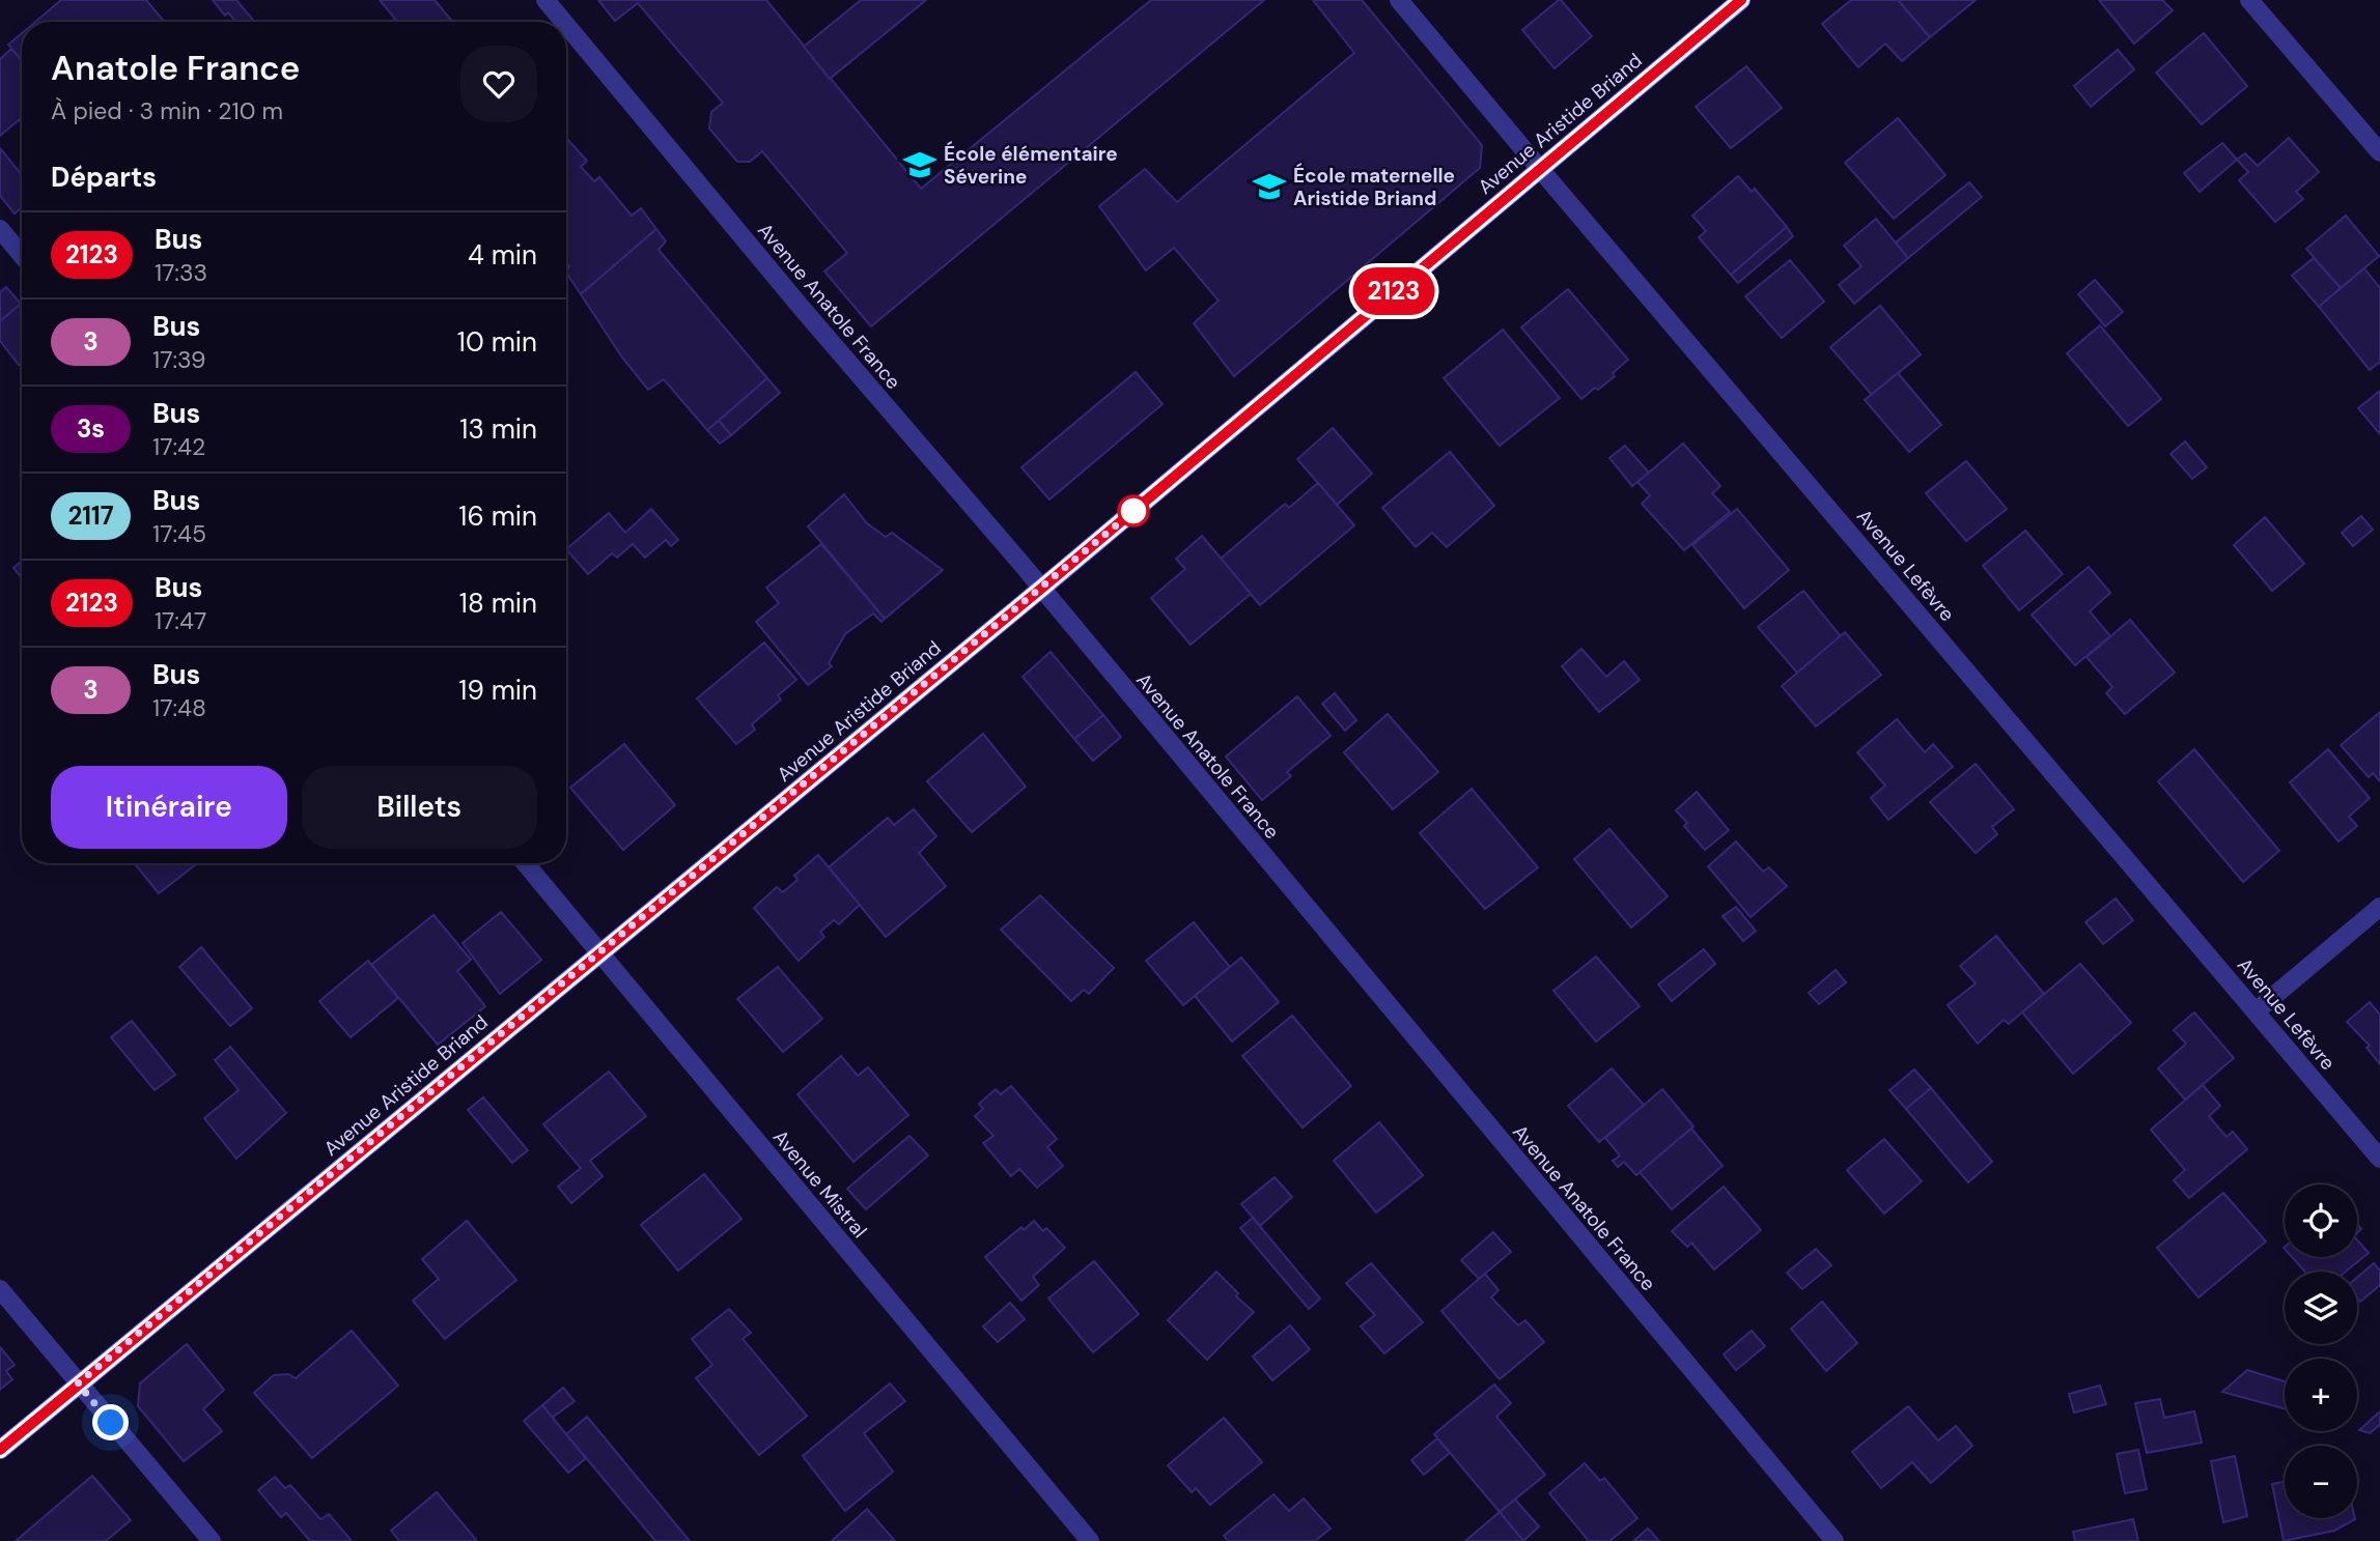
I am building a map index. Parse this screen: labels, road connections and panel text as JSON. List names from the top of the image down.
{
  "streets": {
    "street": [
      "Avenue Aristide Briand",
      "Avenue Anatole France",
      "Avenue Lefèvre",
      "Avenue Mistral"
    ]
  },
  "crossings": [
    ["Avenue Aristide Briand", "Avenue Anatole France"],
    ["Avenue Aristide Briand", "Avenue Lefèvre"],
    ["Avenue Aristide Briand", "Avenue Mistral"]
  ],
  "places": {
    "school or university": ["École élémentaire Séverine", "École maternelle Aristide Briand"]
  },
  "lines": ["bus line 2123"],
  "page": {
    "on_map": "2123",
    "heading": [
      ["Anatole France", "À pied · 3 min · 210 m"],
      "Départs"
    ],
    "list": [
      {
        "mark": "2123",
        "name": "Bus",
        "note": "17:33",
        "value": "4 min"
      },
      {
        "mark": "3",
        "name": "Bus",
        "note": "17:39",
        "value": "10 min"
      },
      {
        "mark": "3s",
        "name": "Bus",
        "note": "17:42",
        "value": "13 min"
      },
      {
        "mark": "2117",
        "name": "Bus",
        "note": "17:45",
        "value": "16 min"
      },
      {
        "mark": "2123",
        "name": "Bus",
        "note": "17:47",
        "value": "18 min"
      },
      {
        "mark": "3",
        "name": "Bus",
        "note": "17:48",
        "value": "19 min"
      }
    ],
    "buttons": ["Itinéraire", "Billets"],
    "map_buttons": ["+", "−"]
  }
}
